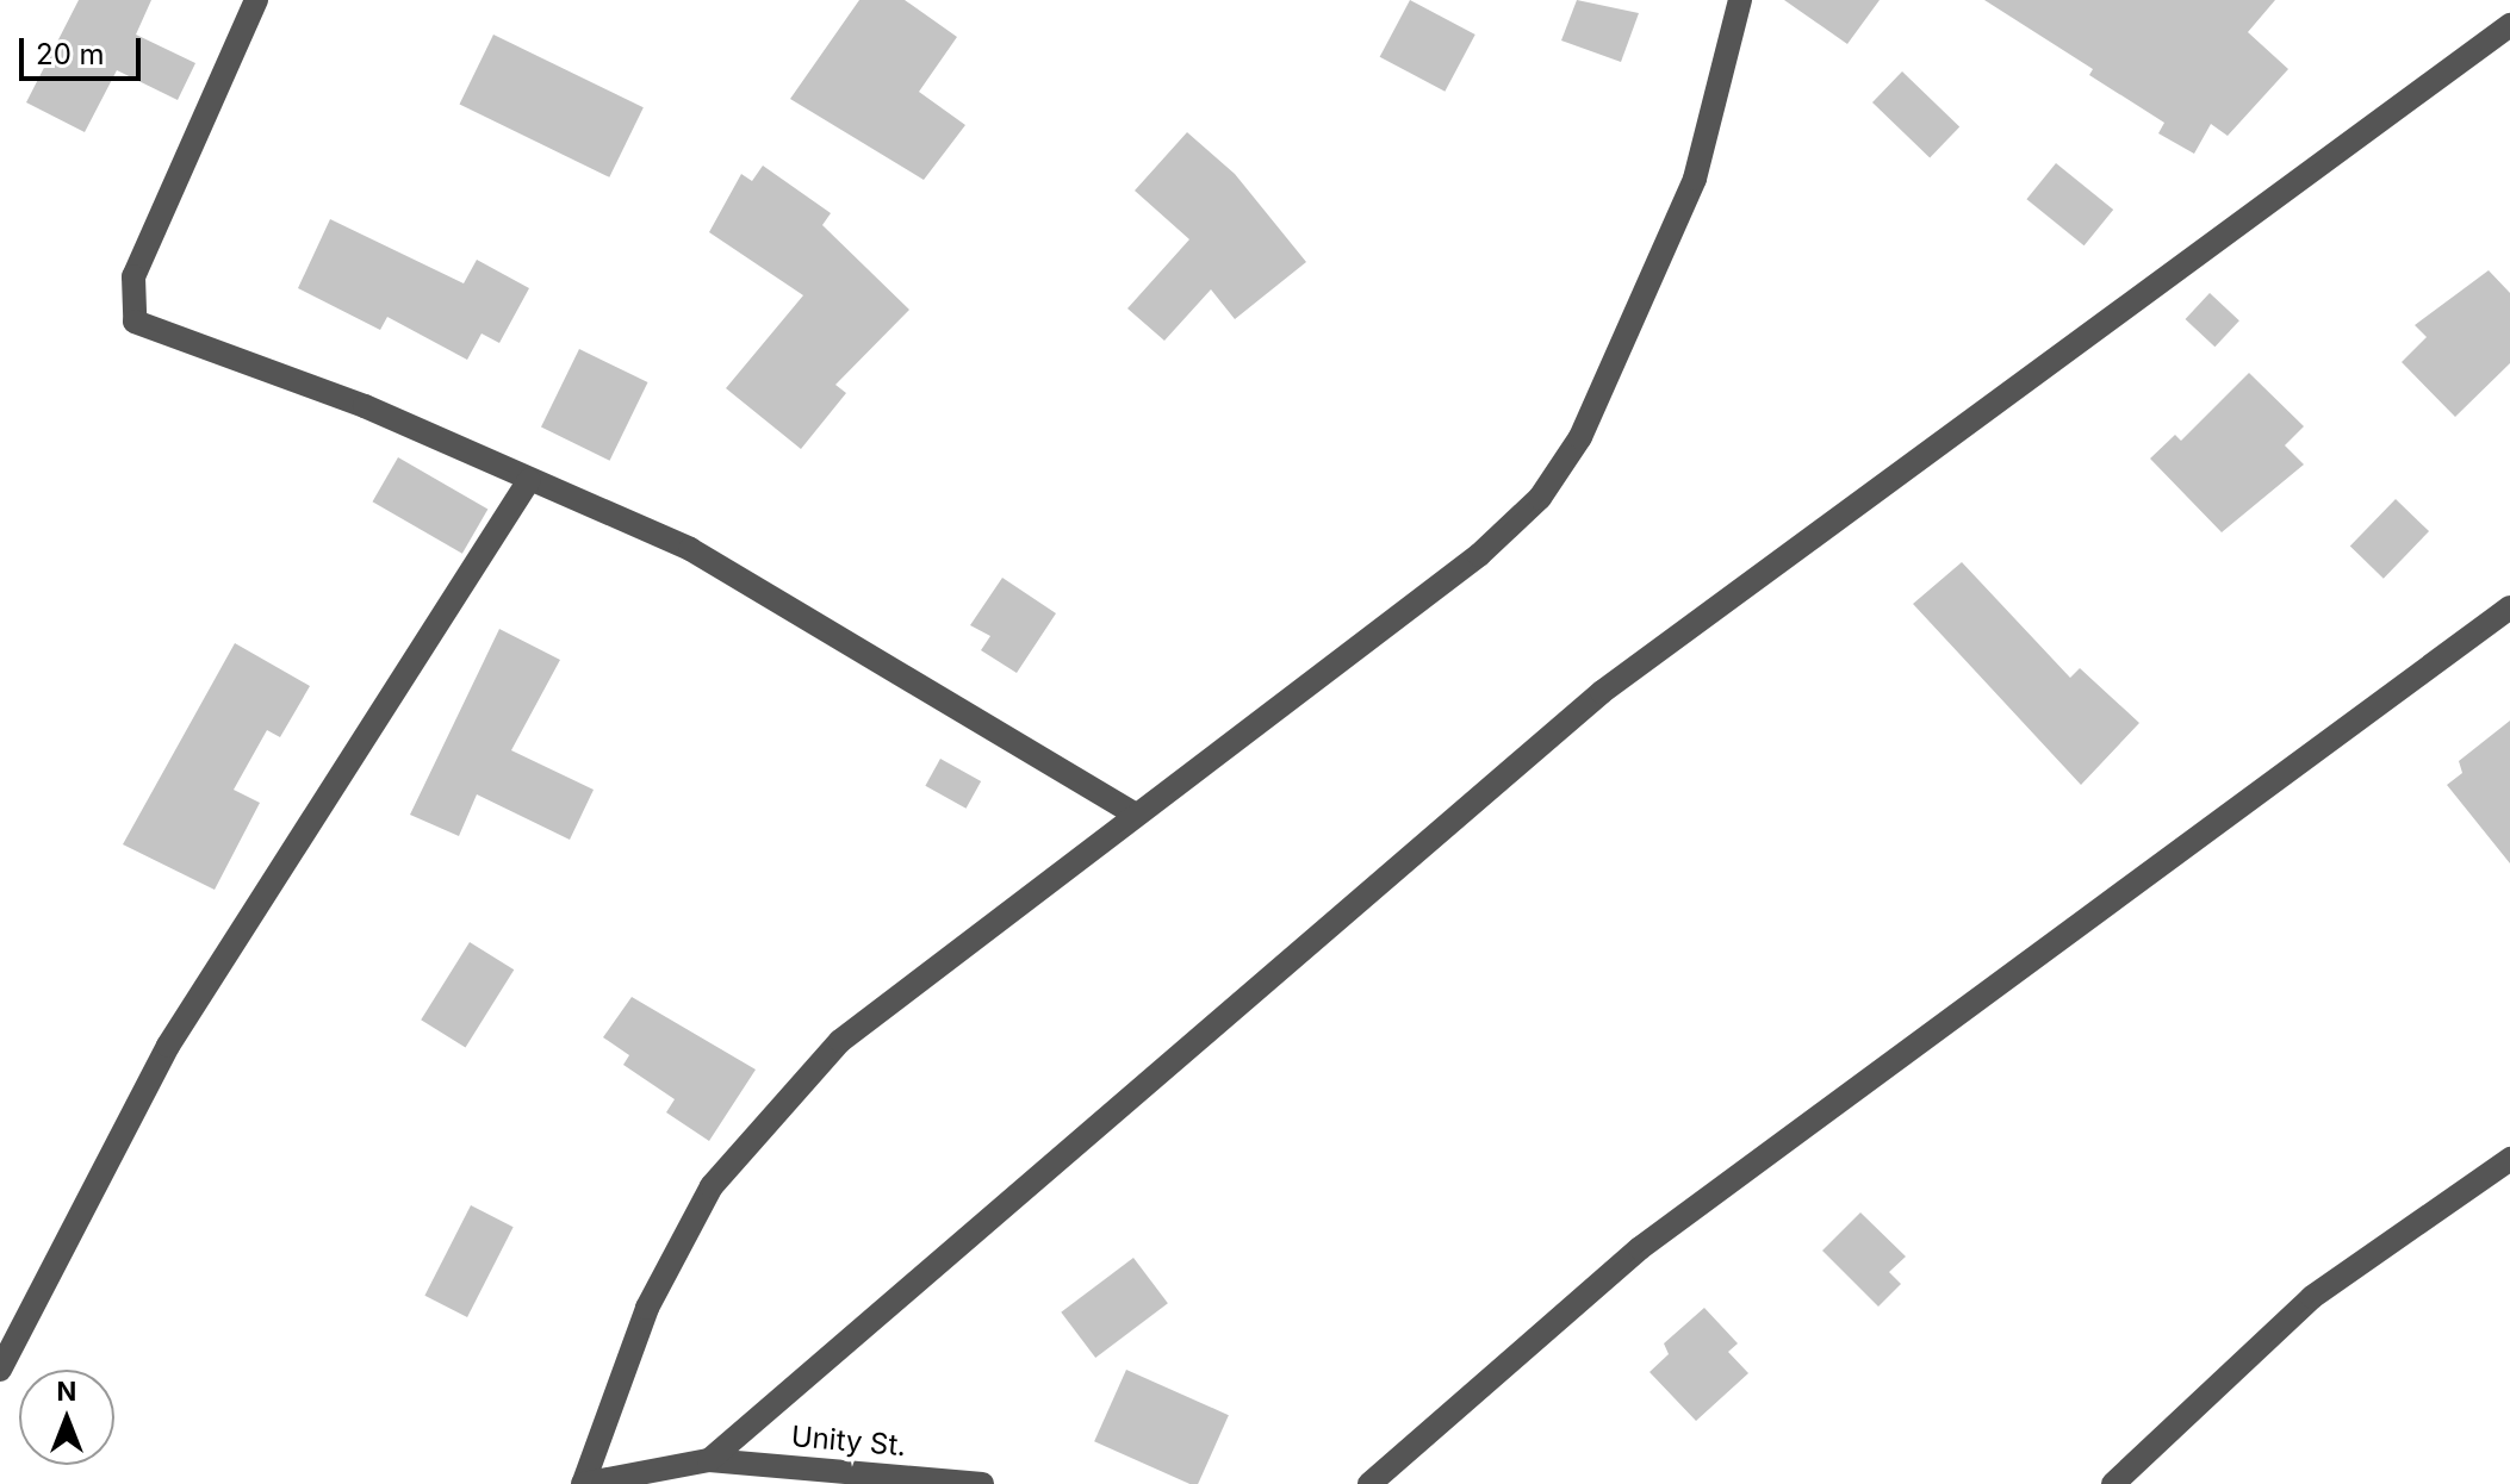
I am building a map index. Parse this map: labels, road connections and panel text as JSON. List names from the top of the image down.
{
  "streets": {
    "street": ["Unity St."]
  },
  "scale_bar": "20 m",
  "north": "top"
}
